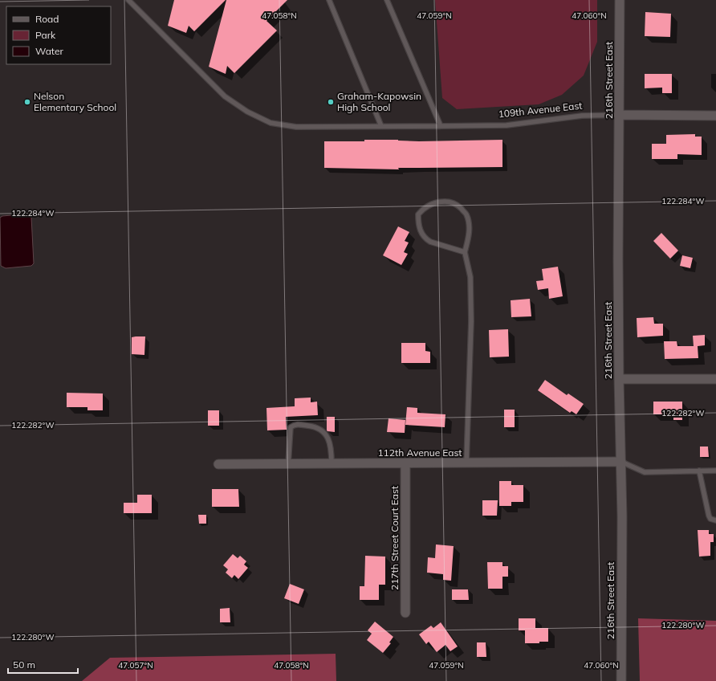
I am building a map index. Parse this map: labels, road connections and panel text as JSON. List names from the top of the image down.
{
  "streets": {
    "street": [
      "216th Street East",
      "109th Avenue East",
      "112th Avenue East",
      "217th Street Court East"
    ]
  },
  "crossings": [
    ["216th Street East", "109th Avenue East"],
    ["216th Street East", "112th Avenue East"],
    ["112th Avenue East", "217th Street Court East"]
  ],
  "places": ["Nelson Elementary School", "Graham-Kapowsin High School"],
  "legend": ["Road", "Park", "Water"],
  "scale_bar": "50 m",
  "coordinates": [
    "47.058°N",
    "47.059°N",
    "47.060°N",
    "122.284°W",
    "122.282°W",
    "122.280°W",
    "47.057°N"
  ]
}
